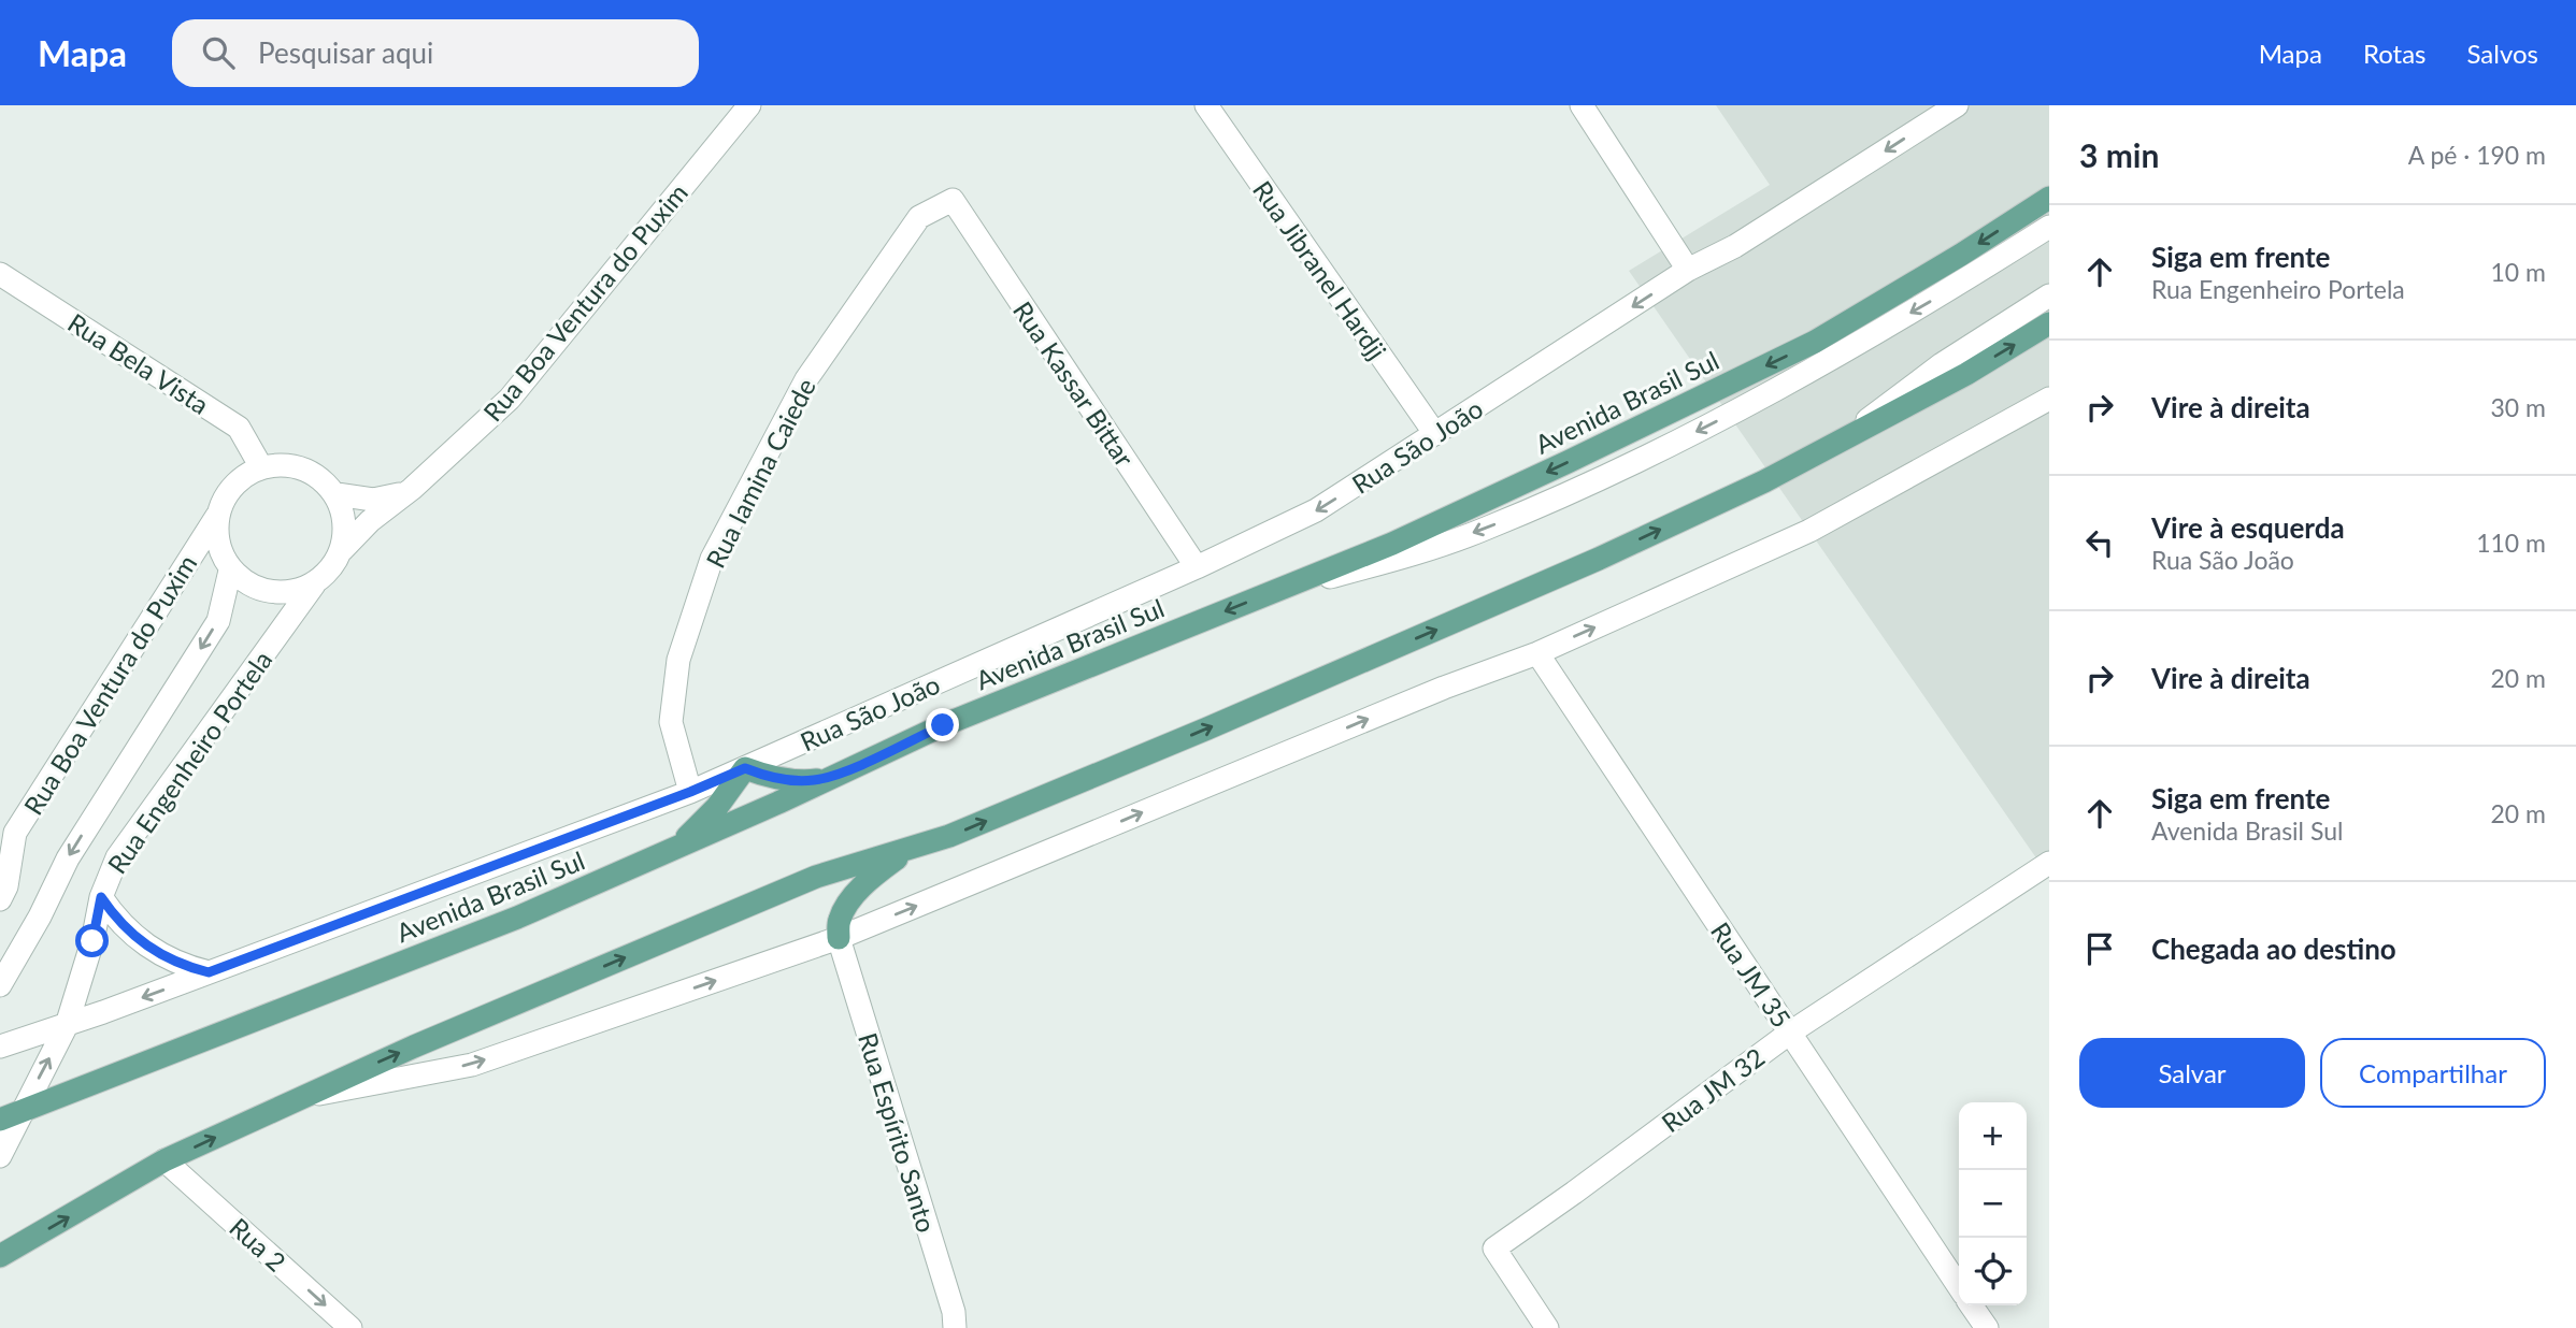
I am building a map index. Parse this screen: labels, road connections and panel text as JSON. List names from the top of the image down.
{
  "streets": {
    "main road": ["Avenida Brasil Sul"],
    "street": [
      "Rua Jibranel Hardjj",
      "Rua Boa Ventura do Puxim",
      "Rua Bela Vista",
      "Rua Kassar Bittar",
      "Rua São João",
      "Rua Iamina Caiede",
      "Rua Engenheiro Portela",
      "Rua JM 35",
      "Rua JM 32",
      "Rua Espírito Santo",
      "Rua 2"
    ]
  },
  "crossings": [
    ["Rua Jibranel Hardjj", "Rua São João"],
    ["Rua Boa Ventura do Puxim", "Rua Bela Vista"],
    ["Rua Boa Ventura do Puxim", "Rua Engenheiro Portela"],
    ["Rua Bela Vista", "Rua Engenheiro Portela"],
    ["Rua Kassar Bittar", "Rua São João"],
    ["Rua Kassar Bittar", "Rua Iamina Caiede"],
    ["Avenida Brasil Sul", "Rua Engenheiro Portela"],
    ["Rua São João", "Rua Iamina Caiede"],
    ["Rua São João", "Rua Engenheiro Portela"],
    ["Rua JM 35", "Rua JM 32"]
  ],
  "one_way": ["Rua 2"],
  "page": {
    "header": "Mapa",
    "search": "Pesquisar aqui",
    "nav": ["Mapa", "Rotas", "Salvos"],
    "heading": ["3 min", "A pé · 190 m"],
    "list": [
      ["Siga em frente", "Rua Engenheiro Portela", "10 m"],
      ["Vire à direita", "30 m"],
      ["Vire à esquerda", "Rua São João", "110 m"],
      ["Vire à direita", "20 m"],
      ["Siga em frente", "Avenida Brasil Sul", "20 m"],
      "Chegada ao destino"
    ],
    "buttons": ["Salvar", "Compartilhar"],
    "map_buttons": ["+", "−"]
  }
}
